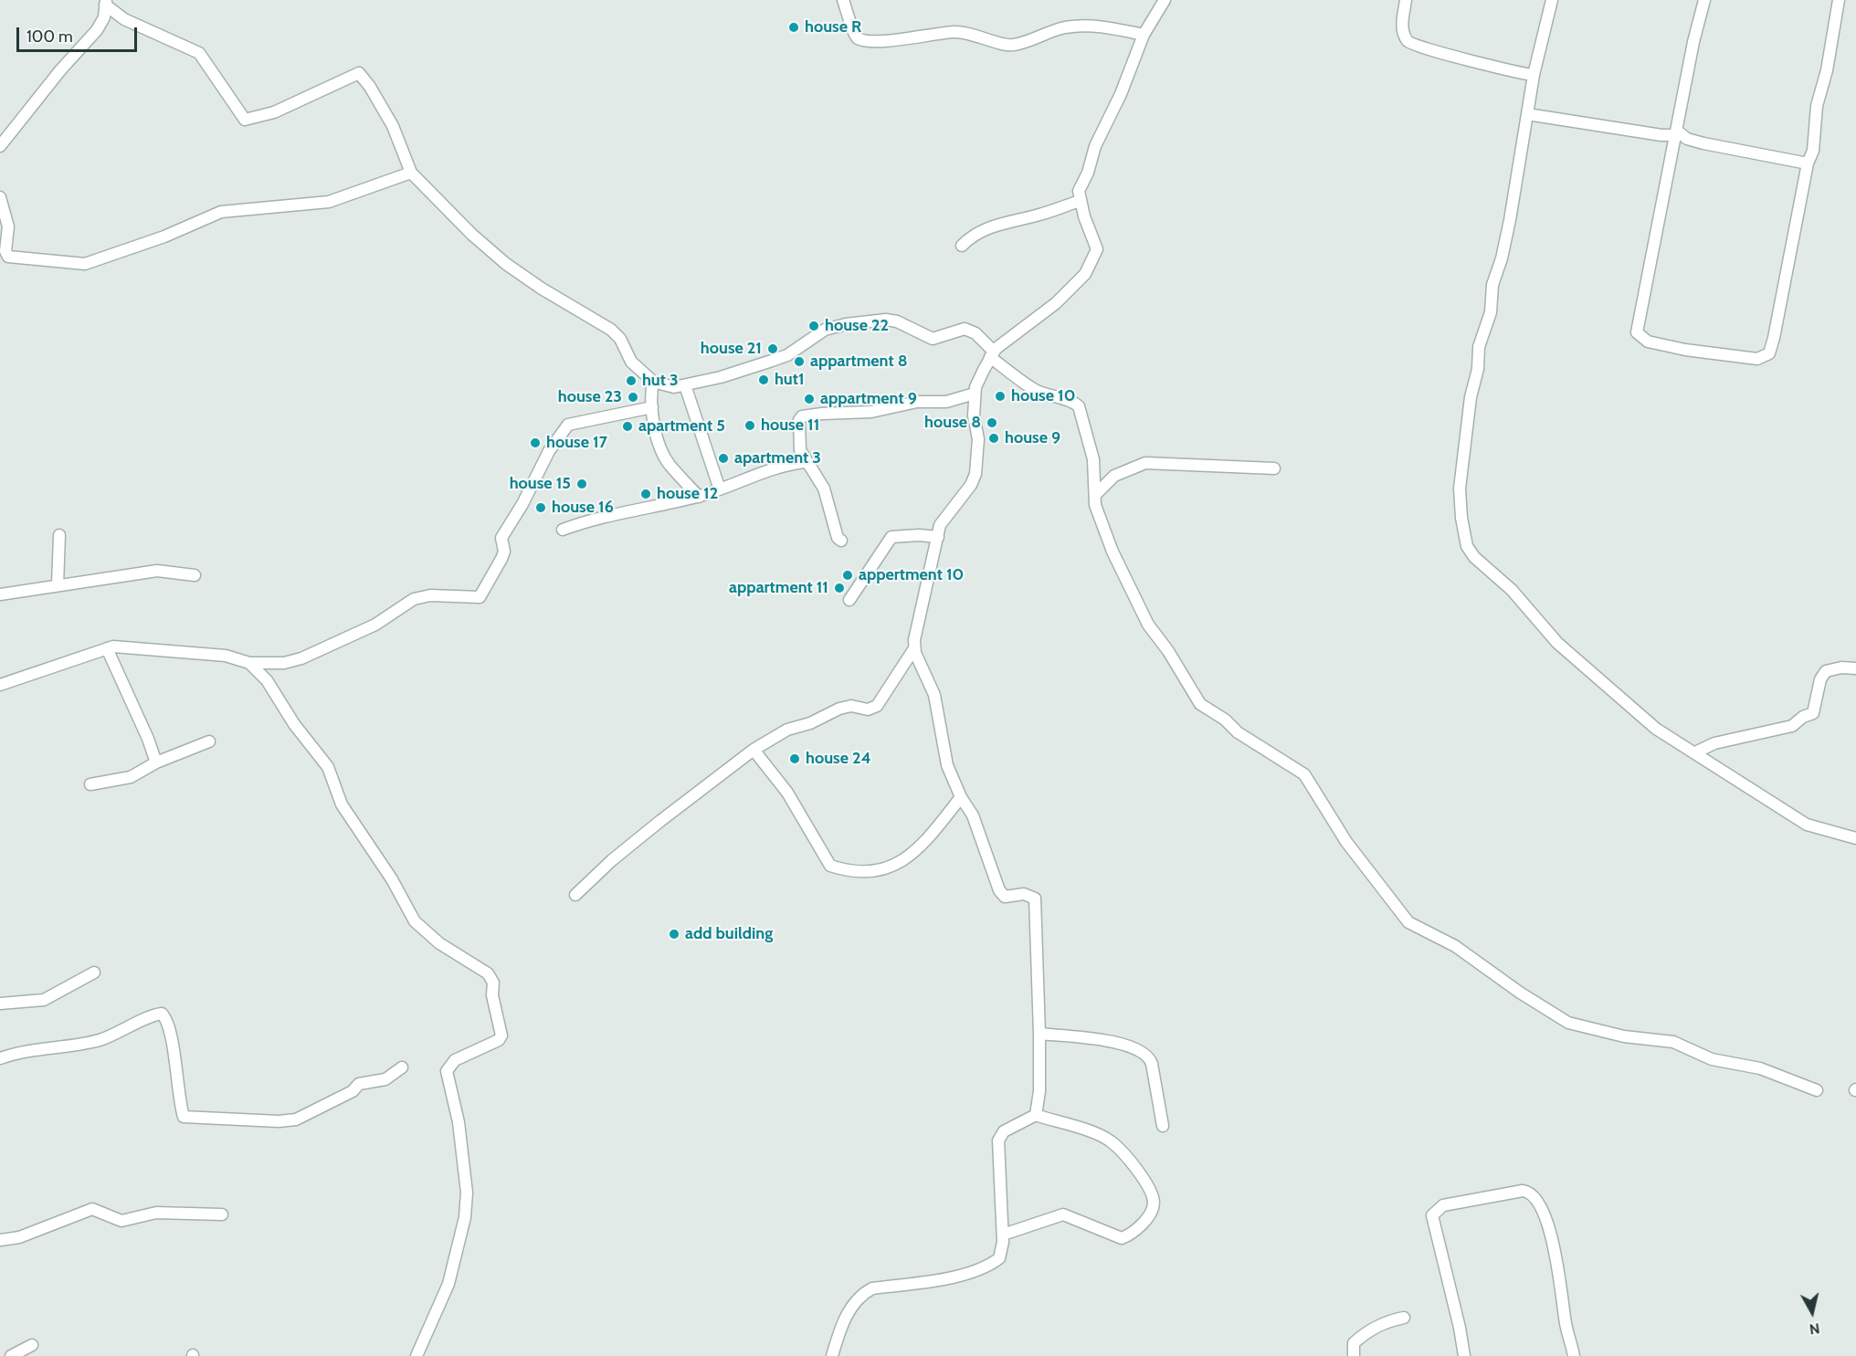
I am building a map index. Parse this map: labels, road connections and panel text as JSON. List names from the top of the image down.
{
  "places": [
    "house R",
    "house 22",
    "house 21",
    "appartment 8",
    "hut1",
    "hut 3",
    "house 10",
    "house 23",
    "appartment 9",
    "house 8",
    "house 11",
    "apartment 5",
    "house 9",
    "house 17",
    "apartment 3",
    "house 15",
    "house 12",
    "house 16",
    "appertment 10",
    "appartment 11",
    "house 24",
    "add building"
  ],
  "scale_bar": "100 m",
  "north": "bottom"
}
